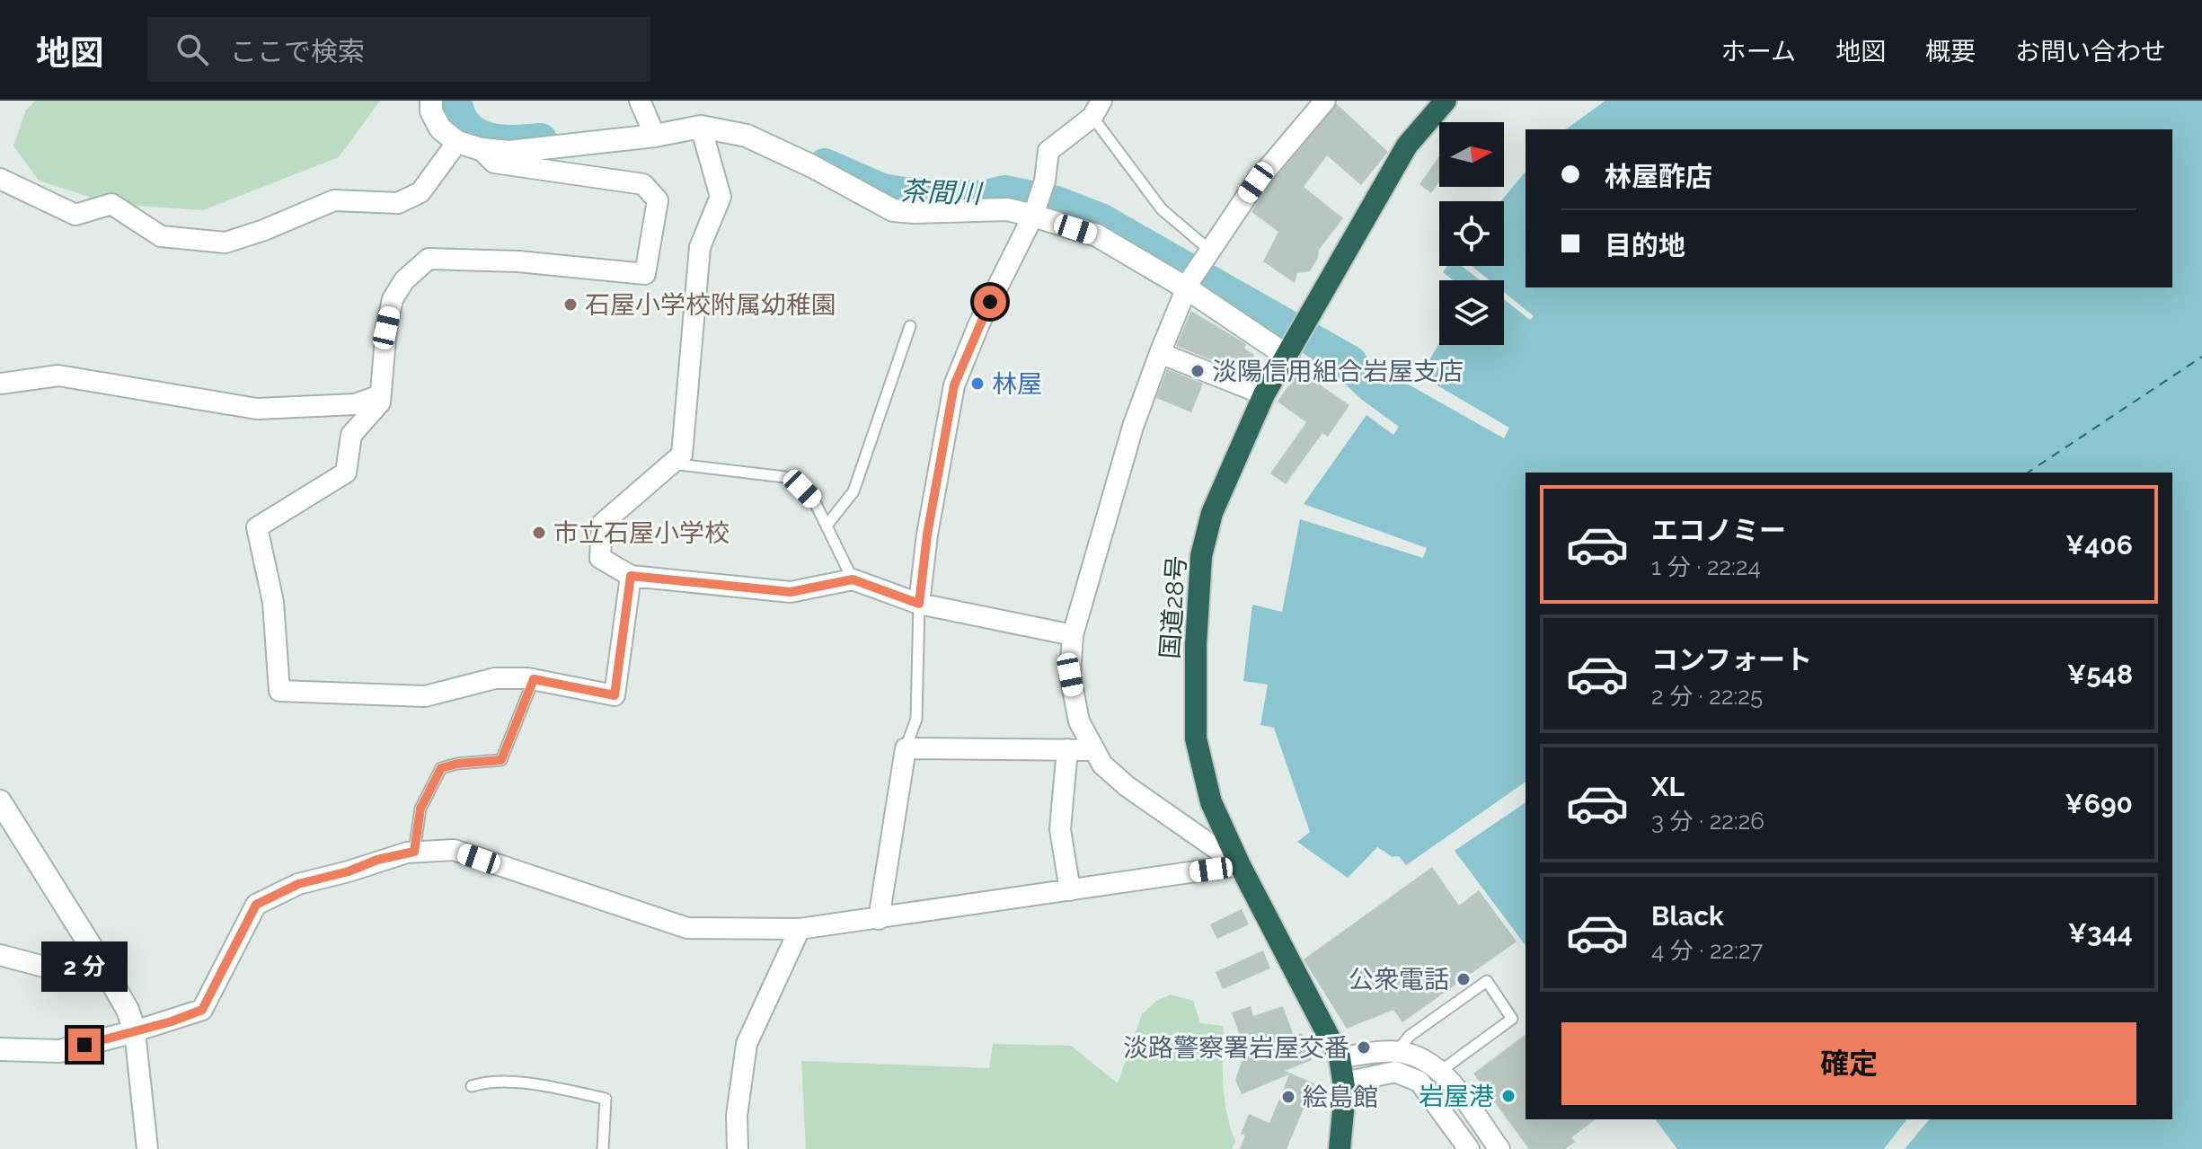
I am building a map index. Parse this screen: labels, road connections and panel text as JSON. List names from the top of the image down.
{
  "streets": {
    "highway": ["国道28号"]
  },
  "water": ["茶間川"],
  "places": [
    "石屋小学校附属幼稚園",
    "淡陽信用組合岩屋支店",
    "林屋",
    "市立石屋小学校",
    "公衆電話",
    "淡路警察署岩屋交番",
    "岩屋港",
    "絵島館"
  ],
  "north": "right",
  "page": {
    "header": "地図",
    "search": "ここで検索",
    "nav": [
      "ホーム",
      "地図",
      "概要",
      "お問い合わせ"
    ],
    "banner": ["林屋酢店", "目的地"],
    "list": [
      {
        "name": "エコノミー",
        "note": "1 分 · 22:24",
        "value": "¥406"
      },
      {
        "name": "コンフォート",
        "note": "2 分 · 22:25",
        "value": "¥548"
      },
      {
        "name": "XL",
        "note": "3 分 · 22:26",
        "value": "¥690"
      },
      {
        "name": "Black",
        "note": "4 分 · 22:27",
        "value": "¥344"
      }
    ],
    "bubble": "2 分",
    "buttons": "確定"
  }
}
